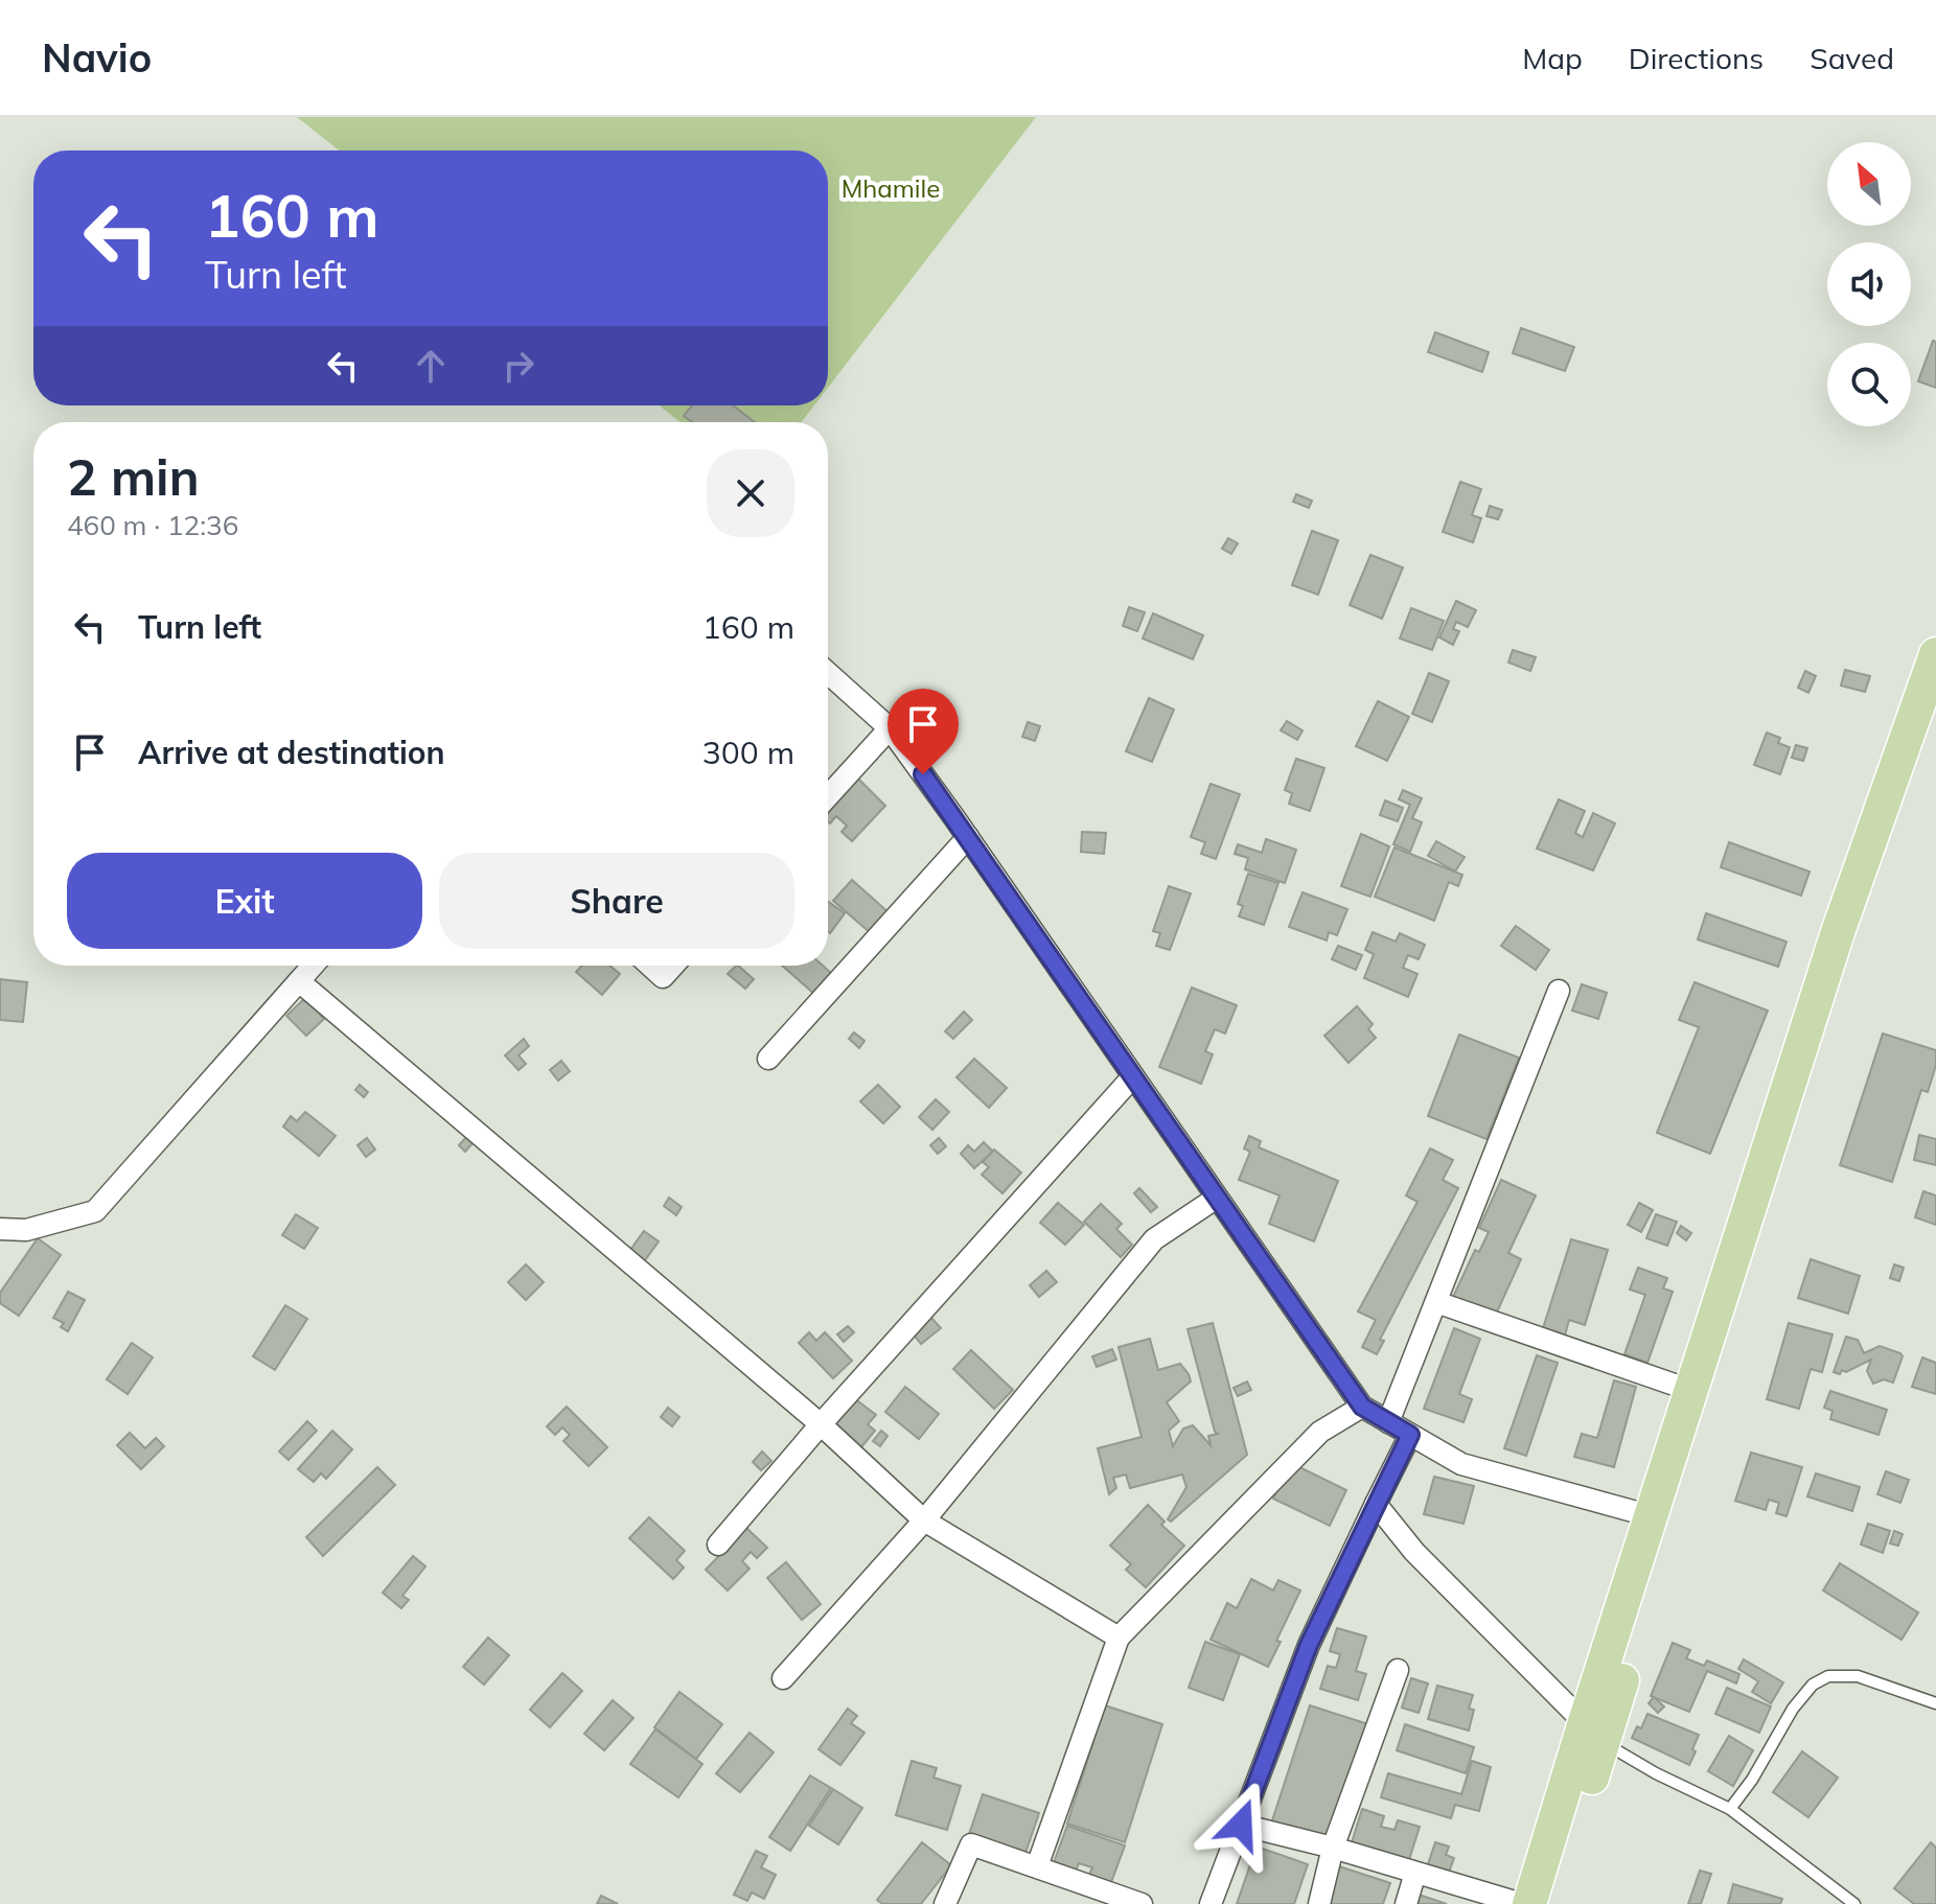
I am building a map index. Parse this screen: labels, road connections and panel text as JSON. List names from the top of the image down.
{
  "parks": ["Mhamile"],
  "north": "top left",
  "page": {
    "header": "Navio",
    "nav": ["Map", "Directions", "Saved"],
    "turn": ["160 m", "Turn left"],
    "heading": ["2 min", "460 m · 12:36"],
    "list": [
      {
        "name": "Turn left",
        "value": "160 m"
      },
      {
        "name": "Arrive at destination",
        "value": "300 m"
      }
    ],
    "buttons": ["Exit", "Share"]
  }
}
